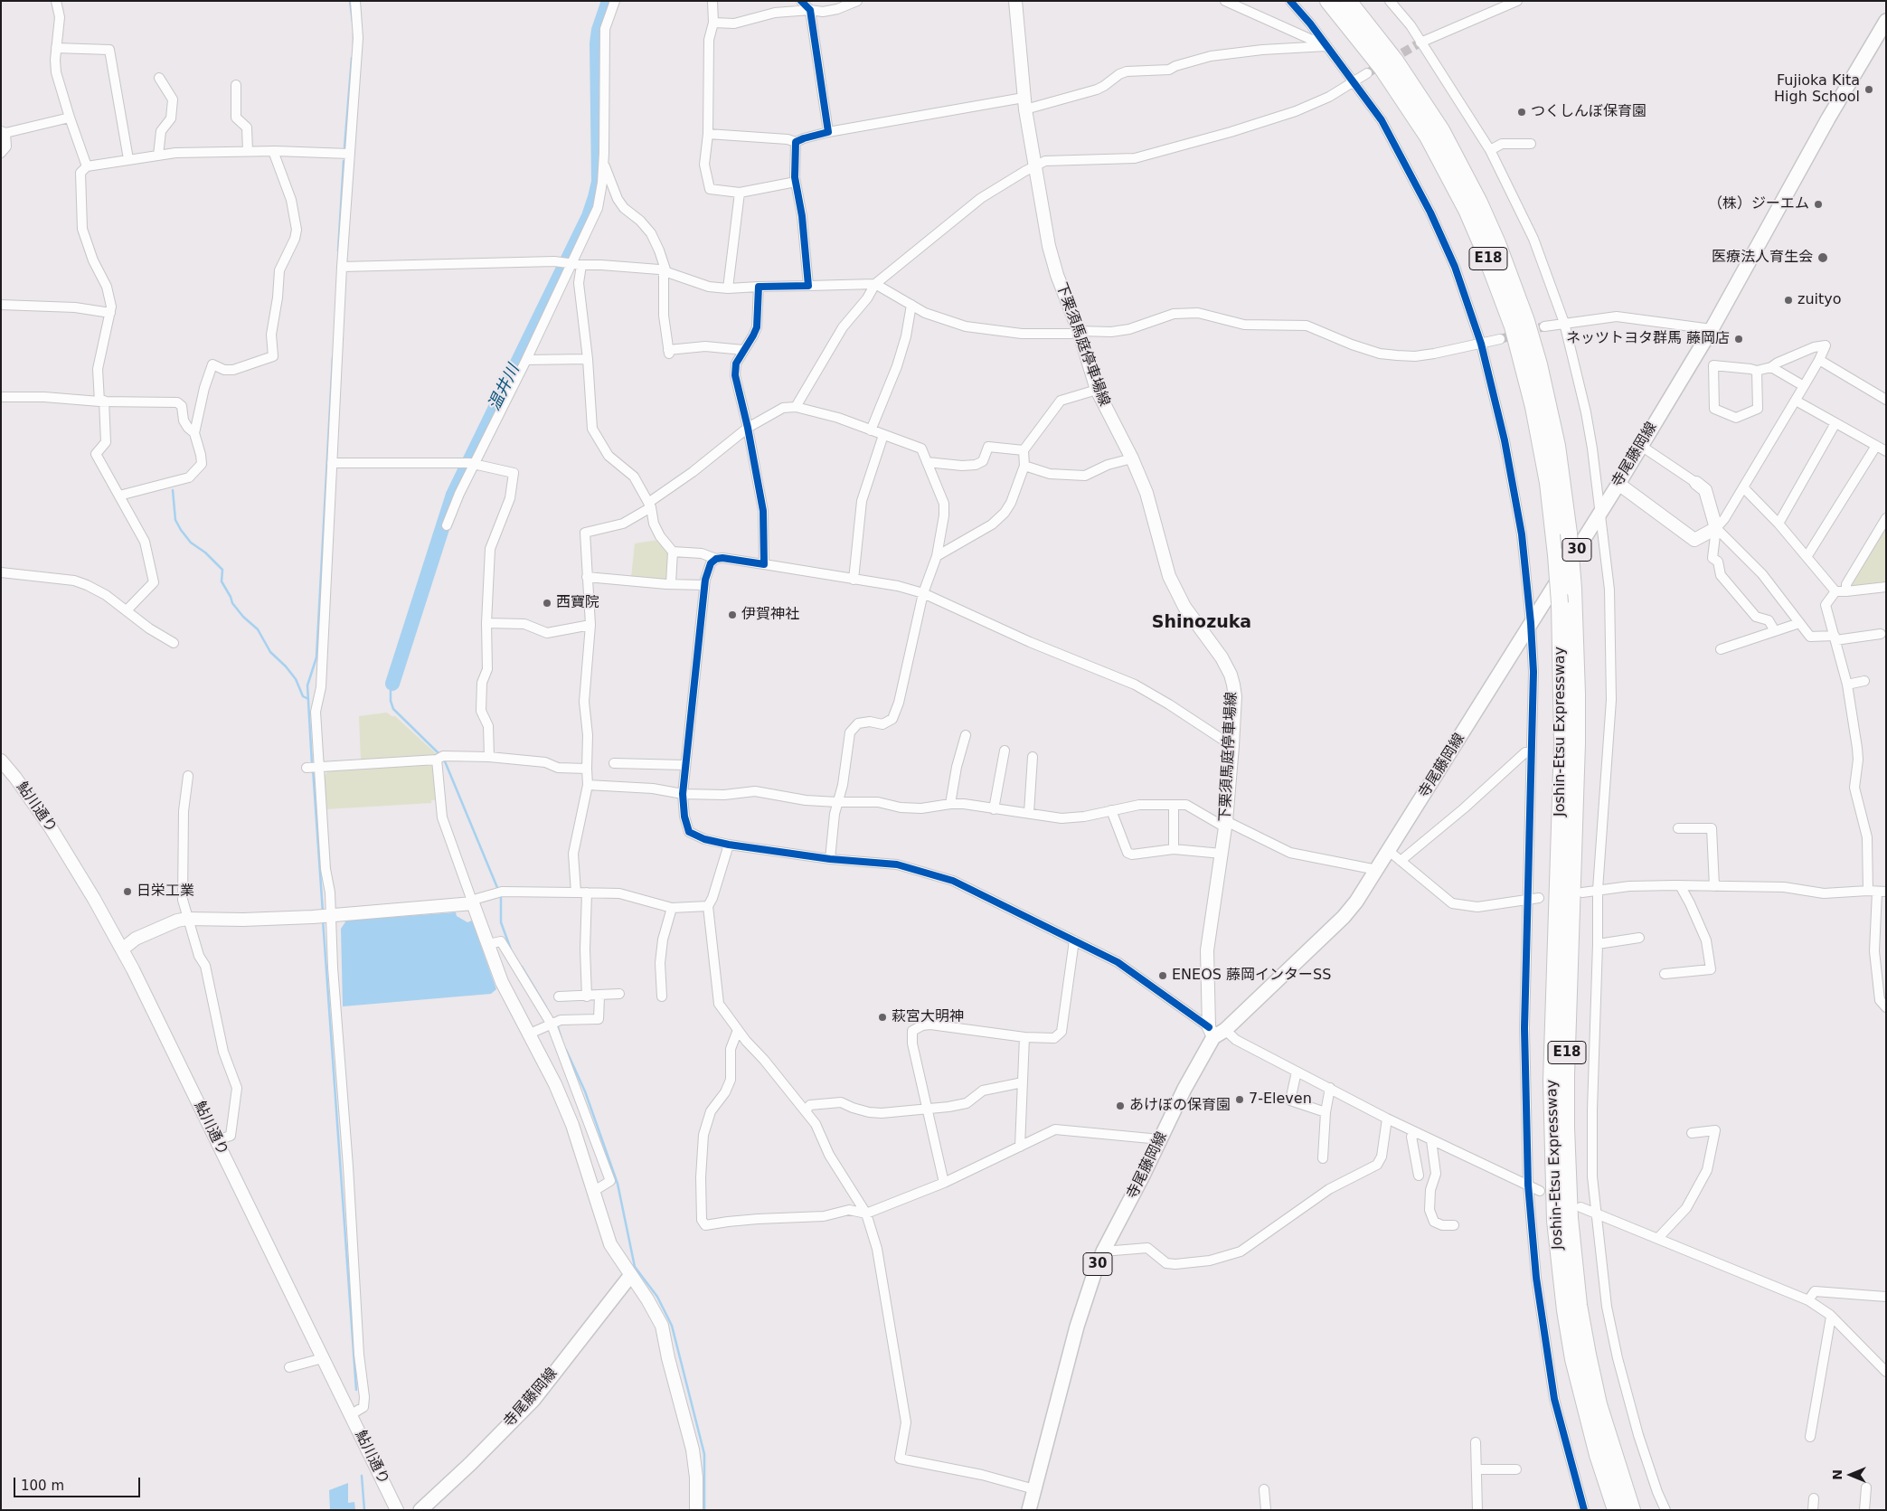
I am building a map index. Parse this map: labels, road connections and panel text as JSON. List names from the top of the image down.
{
  "streets": {
    "highway": ["E18", "Joshin-Etsu Expressway"],
    "main road": ["寺尾藤岡線", "30"],
    "street": ["下栗須馬庭停車場線", "鮎川通り"]
  },
  "crossings": [
    ["下栗須馬庭停車場線", "寺尾藤岡線"]
  ],
  "districts": ["Shinozuka"],
  "water": ["温井川"],
  "places": [
    "Fujioka Kita High School",
    "つくしんぼ保育園",
    "（株）ジーエム",
    "医療法人育生会",
    "zuityo",
    "ネッツトヨタ群馬 藤岡店",
    "西寶院",
    "伊賀神社",
    "日栄工業",
    "ENEOS 藤岡インターSS",
    "萩宮大明神",
    "7-Eleven",
    "あけぼの保育園"
  ],
  "scale_bar": "100 m",
  "north": "left"
}
